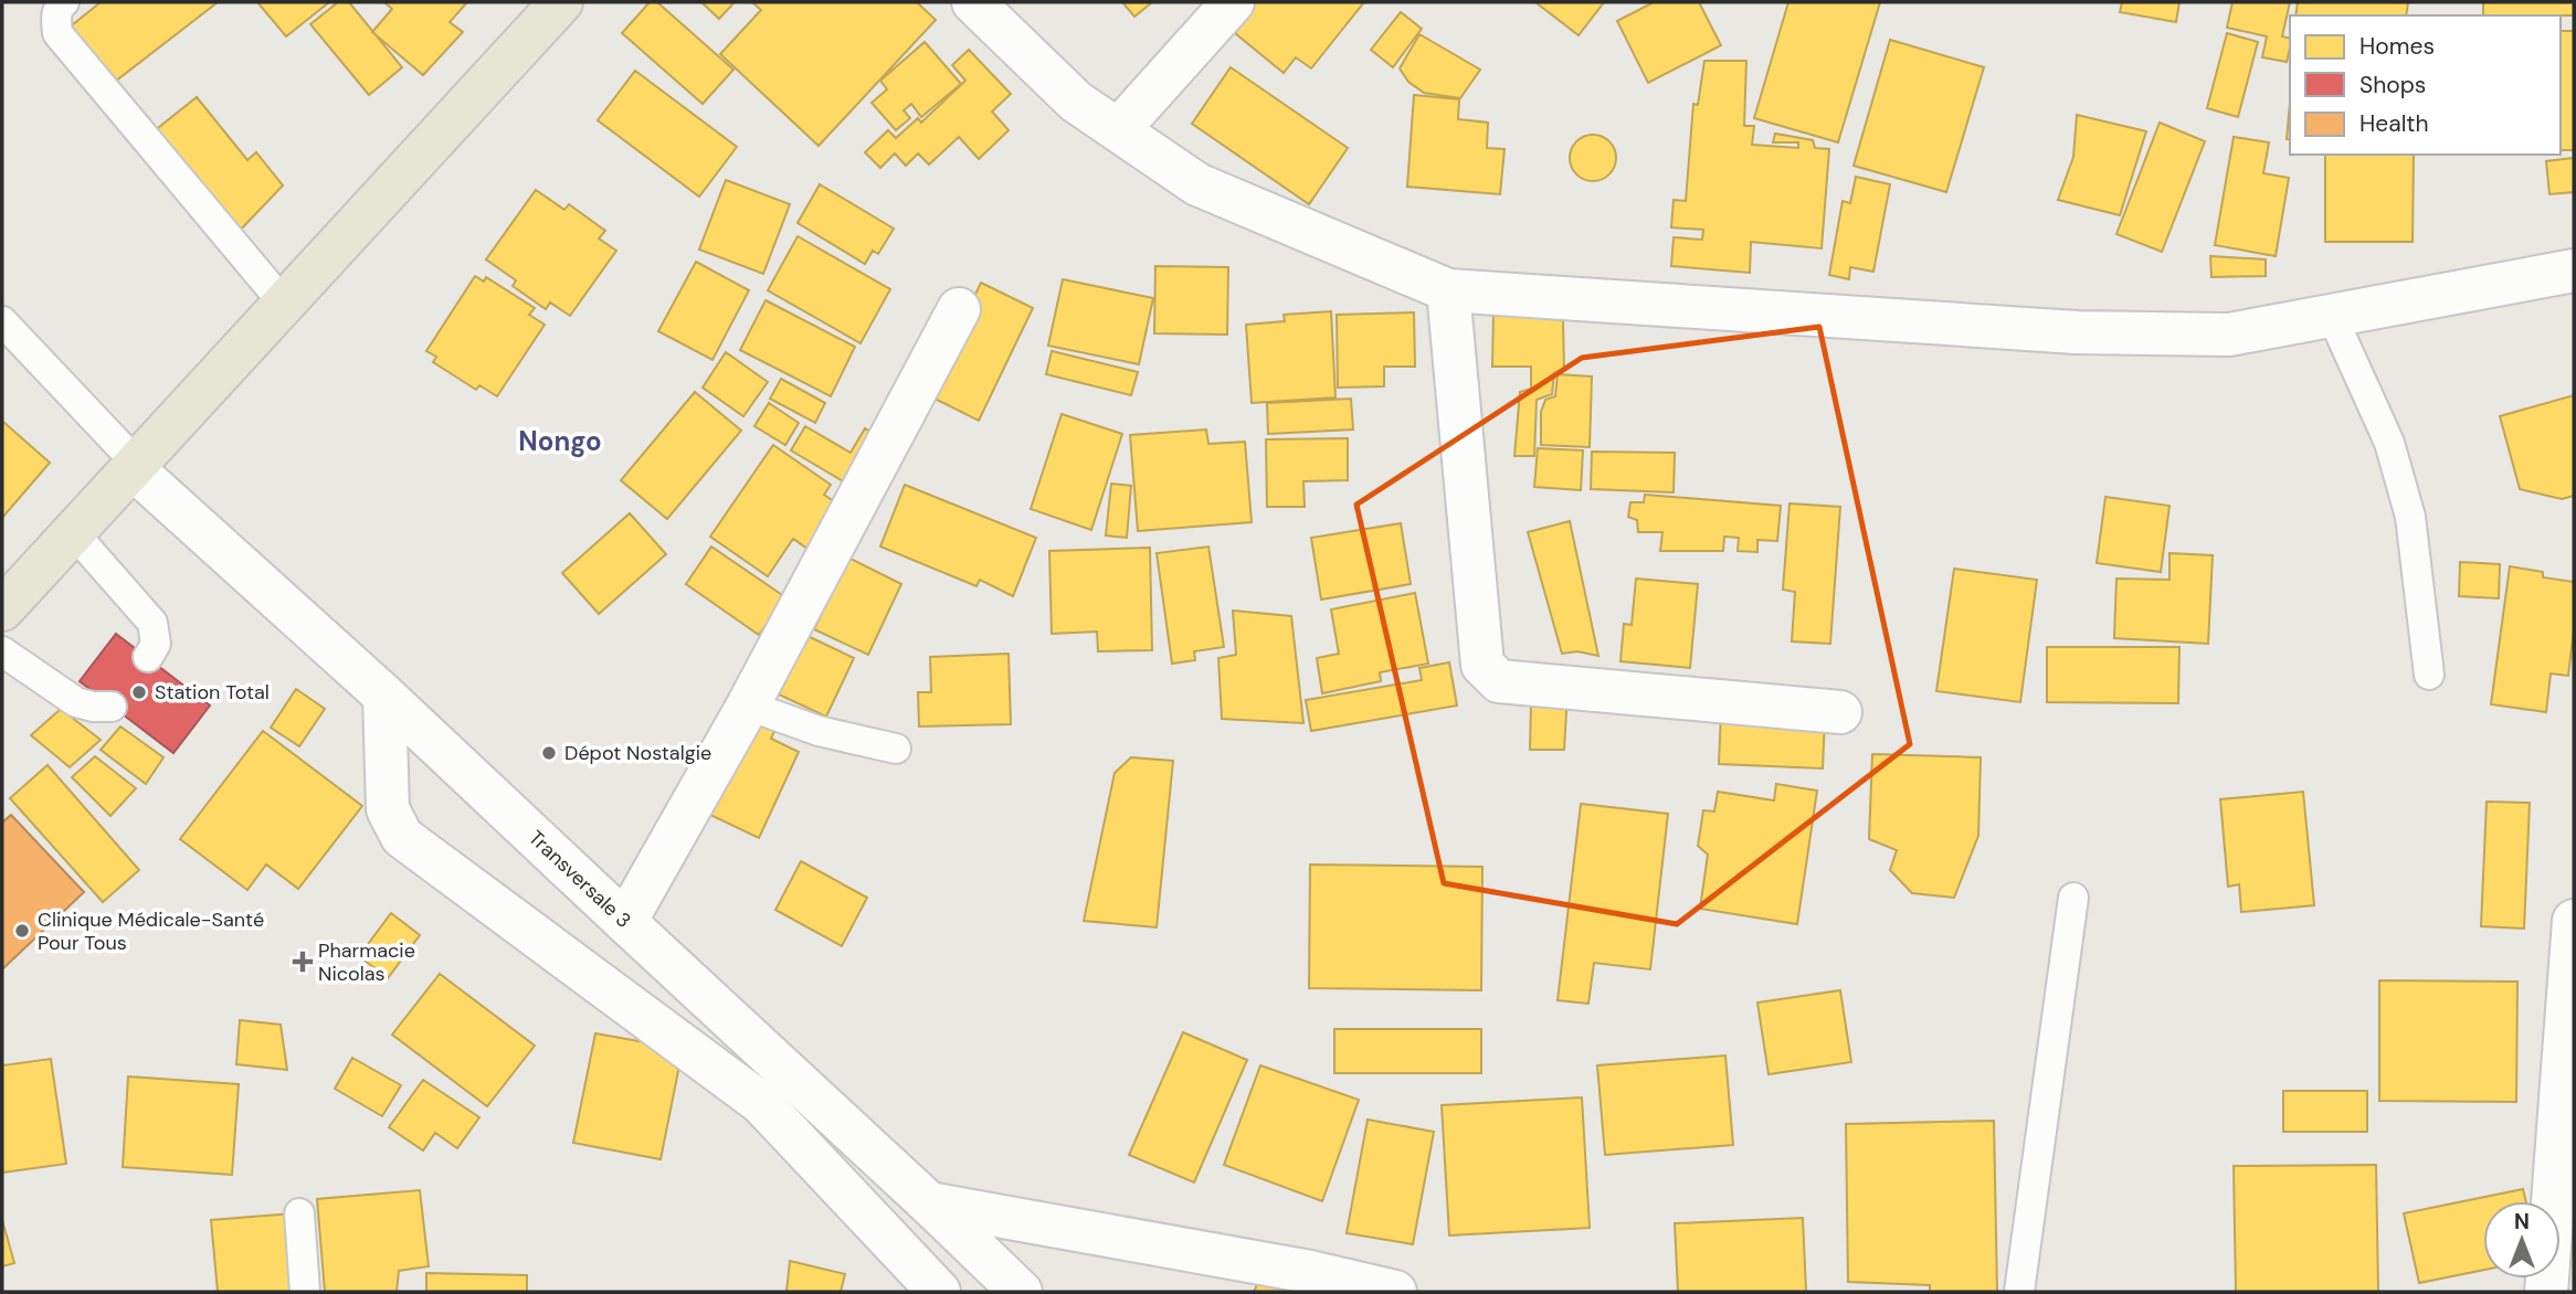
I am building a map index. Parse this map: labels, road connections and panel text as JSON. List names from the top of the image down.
{
  "streets": {
    "street": ["Transversale 3"]
  },
  "districts": ["Nongo"],
  "places": {
    "other": ["Station Total", "Dépot Nostalgie", "Clinique Médicale-Santé Pour Tous"],
    "health": ["Pharmacie Nicolas"]
  },
  "legend": ["Homes", "Shops", "Health"],
  "north": "top"
}
